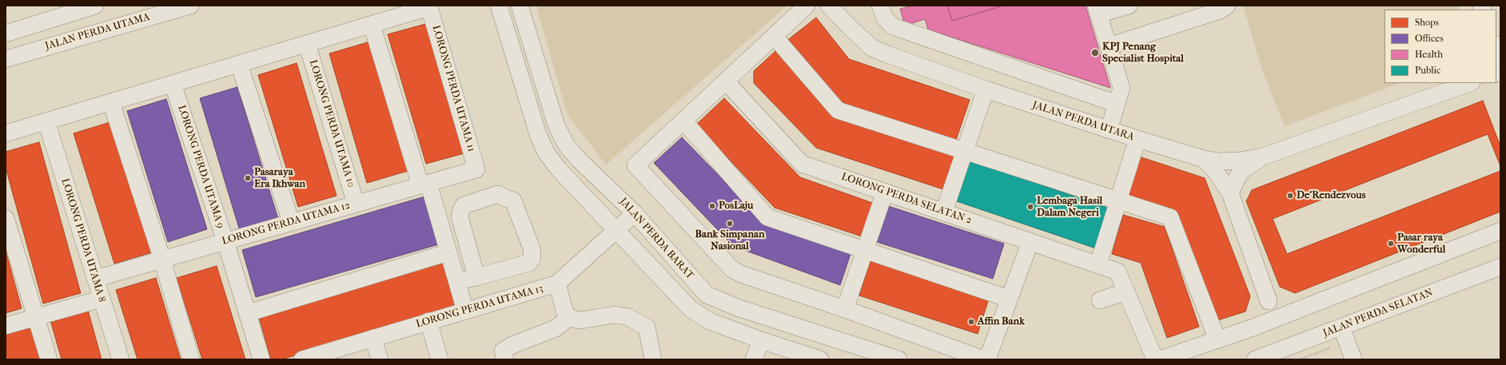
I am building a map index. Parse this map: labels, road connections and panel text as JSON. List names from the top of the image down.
{
  "streets": {
    "street": [
      "JALAN PERDA UTAMA",
      "LORONG PERDA UTAMA 11",
      "JALAN PERDA UTARA",
      "LORONG PERDA UTAMA 10",
      "LORONG PERDA UTAMA 9",
      "LORONG PERDA SELATAN 2",
      "LORONG PERDA UTAMA 12",
      "JALAN PERDA BARAT",
      "LORONG PERDA UTAMA 8",
      "LORONG PERDA UTAMA 13",
      "JALAN PERDA SELATAN"
    ]
  },
  "crossings": [
    ["LORONG PERDA UTAMA 11", "LORONG PERDA UTAMA 12"],
    ["LORONG PERDA UTAMA 10", "LORONG PERDA UTAMA 12"],
    ["LORONG PERDA UTAMA 9", "LORONG PERDA UTAMA 12"],
    ["LORONG PERDA UTAMA 12", "LORONG PERDA UTAMA 8"],
    ["JALAN PERDA BARAT", "LORONG PERDA UTAMA 13"]
  ],
  "places": [
    "KPJ Penang Specialist Hospital",
    "Pasaraya Era Ikhwan",
    "De'Rendezvous",
    "PosLaju",
    "Lembaga Hasil Dalam Negeri",
    "Bank Simpanan Nasional",
    "Pasar raya Wonderful",
    "Affin Bank"
  ],
  "legend": [
    "Shops",
    "Offices",
    "Health",
    "Public"
  ]
}
